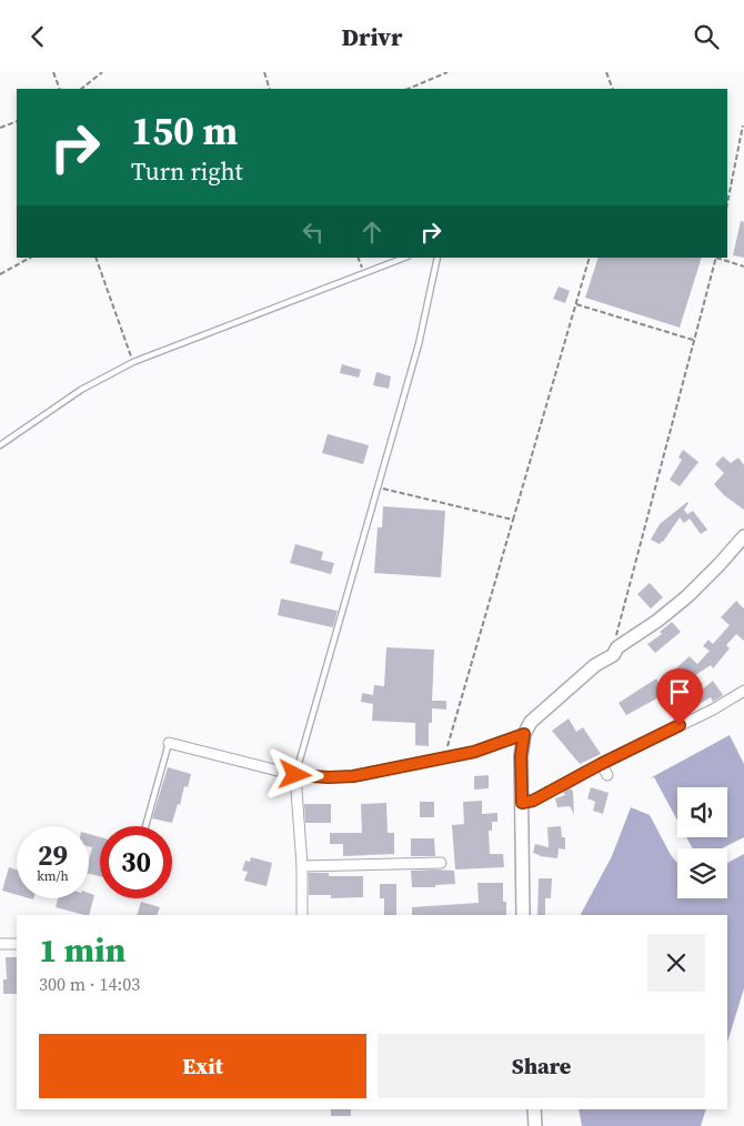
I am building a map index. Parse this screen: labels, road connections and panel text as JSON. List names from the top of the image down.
{
  "page": {
    "header": "Drivr",
    "turn": ["150 m", "Turn right"],
    "speed": "29 km/h",
    "limit": "30",
    "heading": ["1 min", "300 m · 14:03"],
    "buttons": ["Exit", "Share"]
  }
}
